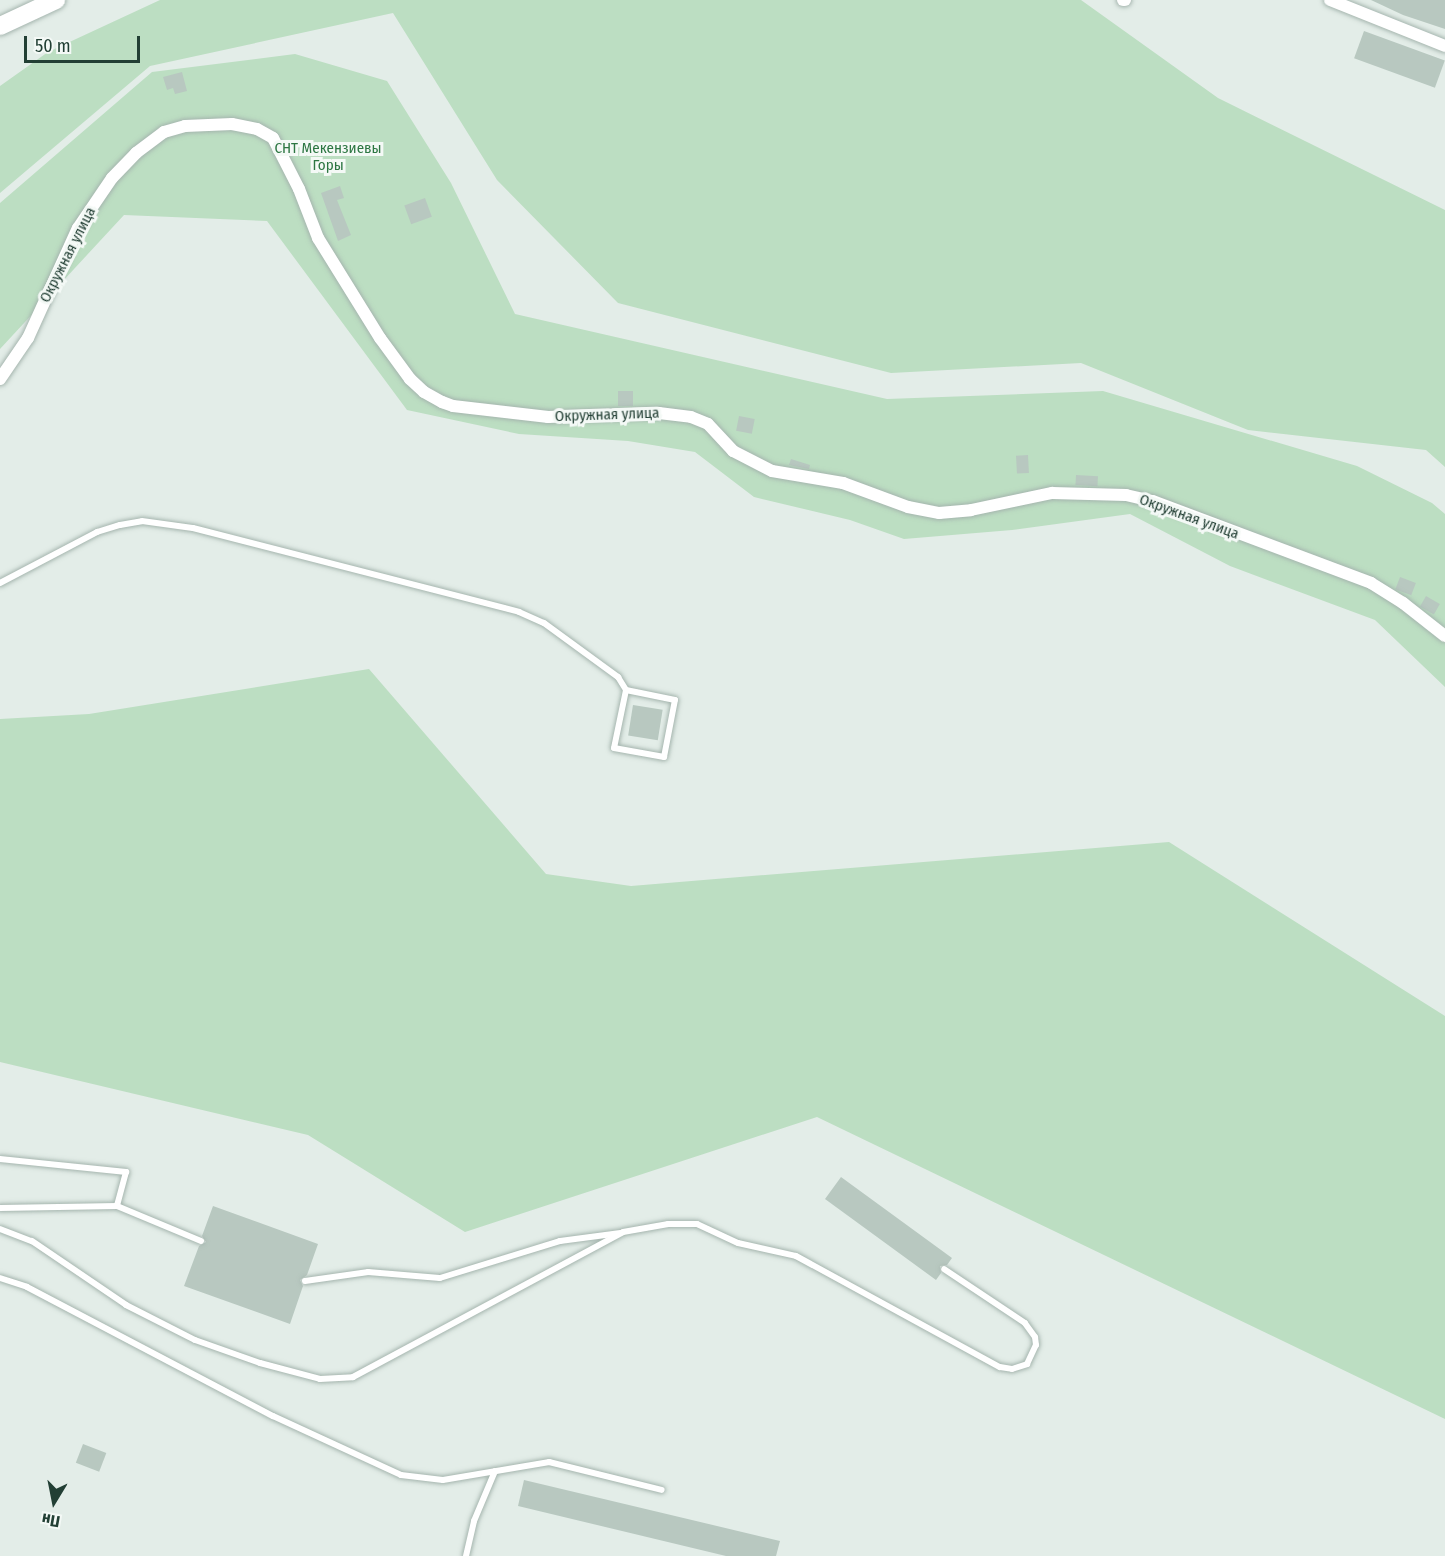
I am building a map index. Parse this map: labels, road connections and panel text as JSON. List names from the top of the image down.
{
  "streets": {
    "street": ["Окружная улица"]
  },
  "parks": ["СНТ Мекензиевы Горы"],
  "scale_bar": "50 m",
  "north": "bottom"
}
